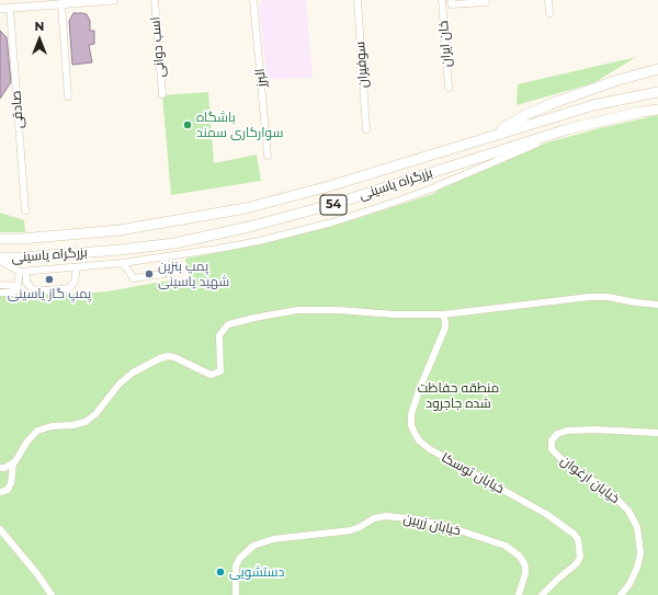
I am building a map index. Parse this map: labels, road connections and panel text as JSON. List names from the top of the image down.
{
  "streets": {
    "highway": ["بزرگراه یاسینی", "54"],
    "lane": [
      "خان ایران",
      "اسب دوانی",
      "سوفیران",
      "البرز",
      "صادقی",
      "خیابان توسکا",
      "خیابان ارغوان",
      "خیابان زربین"
    ]
  },
  "parks": ["منطقه حفاظت شده جاجرود"],
  "places": [
    "باشگاه سوارکاری سمند",
    "پمپ بنزین شهید یاسینی",
    "پمپ گاز یاسینی",
    "دستشویی"
  ],
  "north": "top"
}
